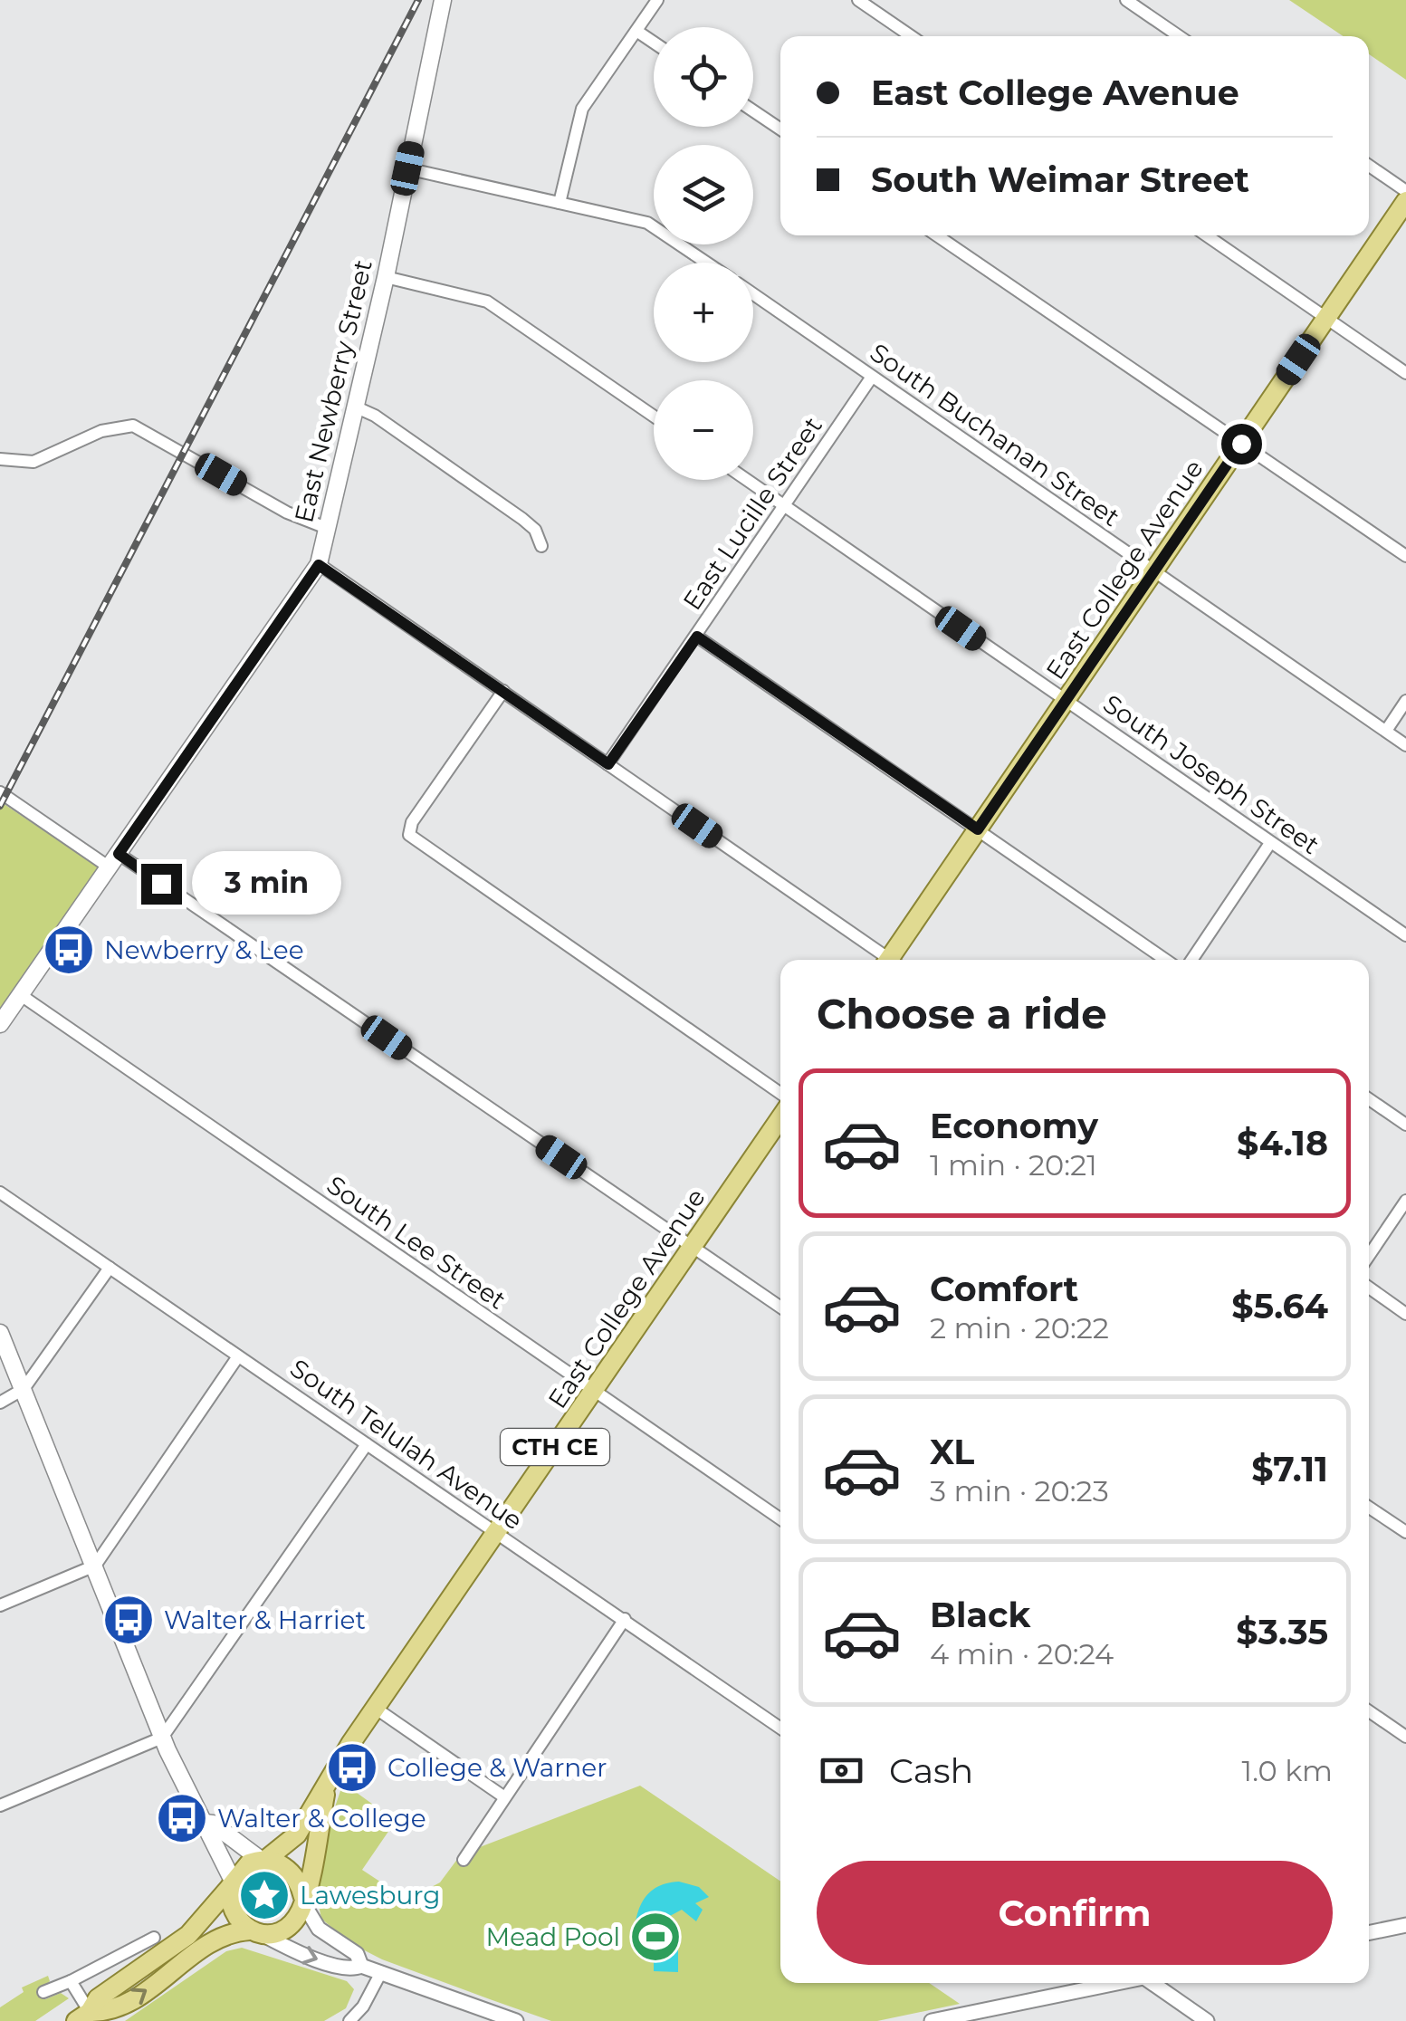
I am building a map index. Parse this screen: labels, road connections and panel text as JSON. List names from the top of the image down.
{
  "streets": {
    "main road": ["East Newberry Street", "East College Avenue", "CTH CE"],
    "street": [
      "South Buchanan Street",
      "East Lucille Street",
      "South Joseph Street",
      "South Lee Street",
      "South Telulah Avenue"
    ]
  },
  "crossings": [
    ["East Newberry Street", "South Lee Street"],
    ["South Buchanan Street", "East Lucille Street"],
    ["South Buchanan Street", "East College Avenue"],
    ["East Lucille Street", "South Joseph Street"],
    ["East College Avenue", "South Joseph Street"],
    ["East College Avenue", "South Lee Street"],
    ["East College Avenue", "South Telulah Avenue"]
  ],
  "places": {
    "bus stop": [
      "Newberry & Lee",
      "Walter & Harriet",
      "College & Warner",
      "Walter & College"
    ],
    "place": ["Lawesburg"],
    "sports": ["Mead Pool"]
  },
  "page": {
    "map_buttons": ["+", "−"],
    "banner": ["East College Avenue", "South Weimar Street"],
    "bubble": "3 min",
    "heading": "Choose a ride",
    "list": [
      {
        "name": "Economy",
        "note": "1 min · 20:21",
        "value": "$4.18"
      },
      {
        "name": "Comfort",
        "note": "2 min · 20:22",
        "value": "$5.64"
      },
      {
        "name": "XL",
        "note": "3 min · 20:23",
        "value": "$7.11"
      },
      {
        "name": "Black",
        "note": "4 min · 20:24",
        "value": "$3.35"
      }
    ],
    "pay": ["Cash", "1.0 km"],
    "buttons": "Confirm"
  }
}
